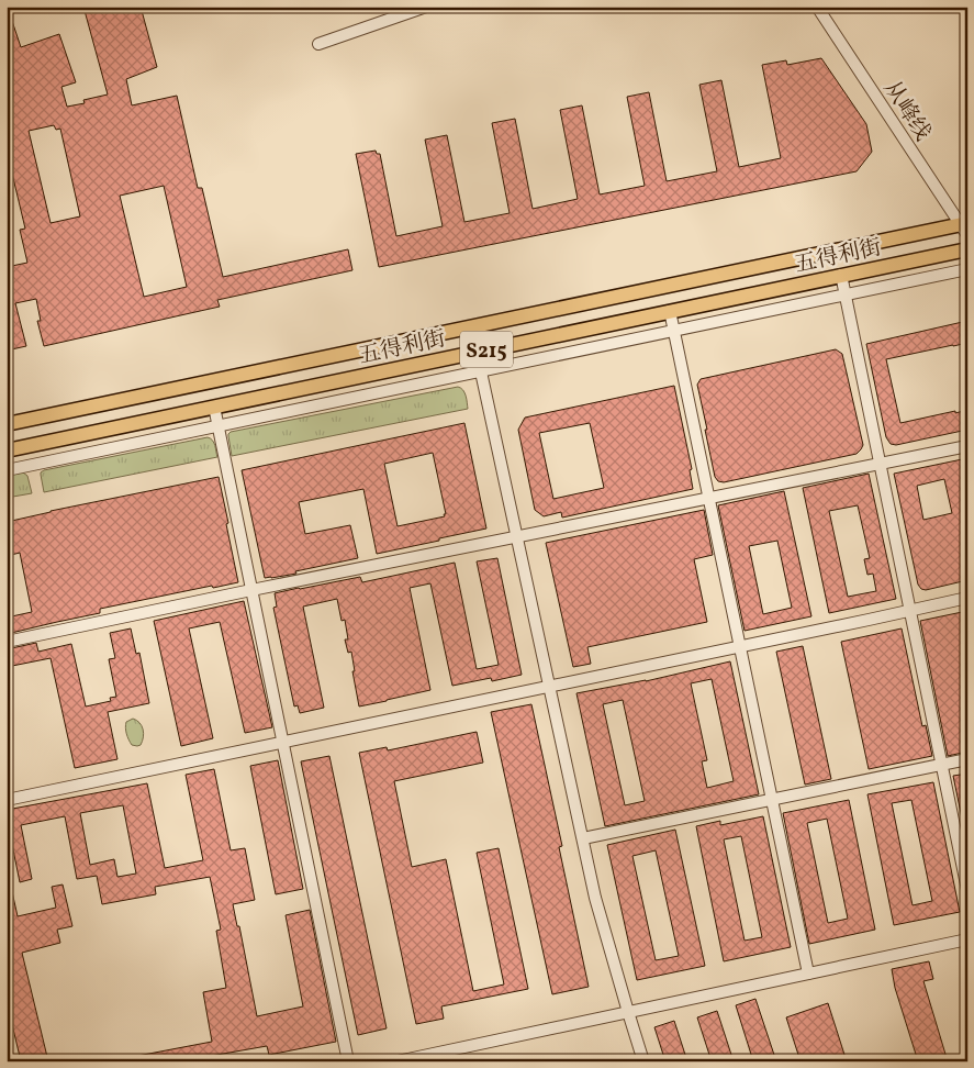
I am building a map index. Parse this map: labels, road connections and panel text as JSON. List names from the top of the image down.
{
  "streets": {
    "main road": ["五得利街", "S215"],
    "street": ["从峰线"]
  },
  "crossings": [
    ["从峰线", "五得利街"]
  ]
}
